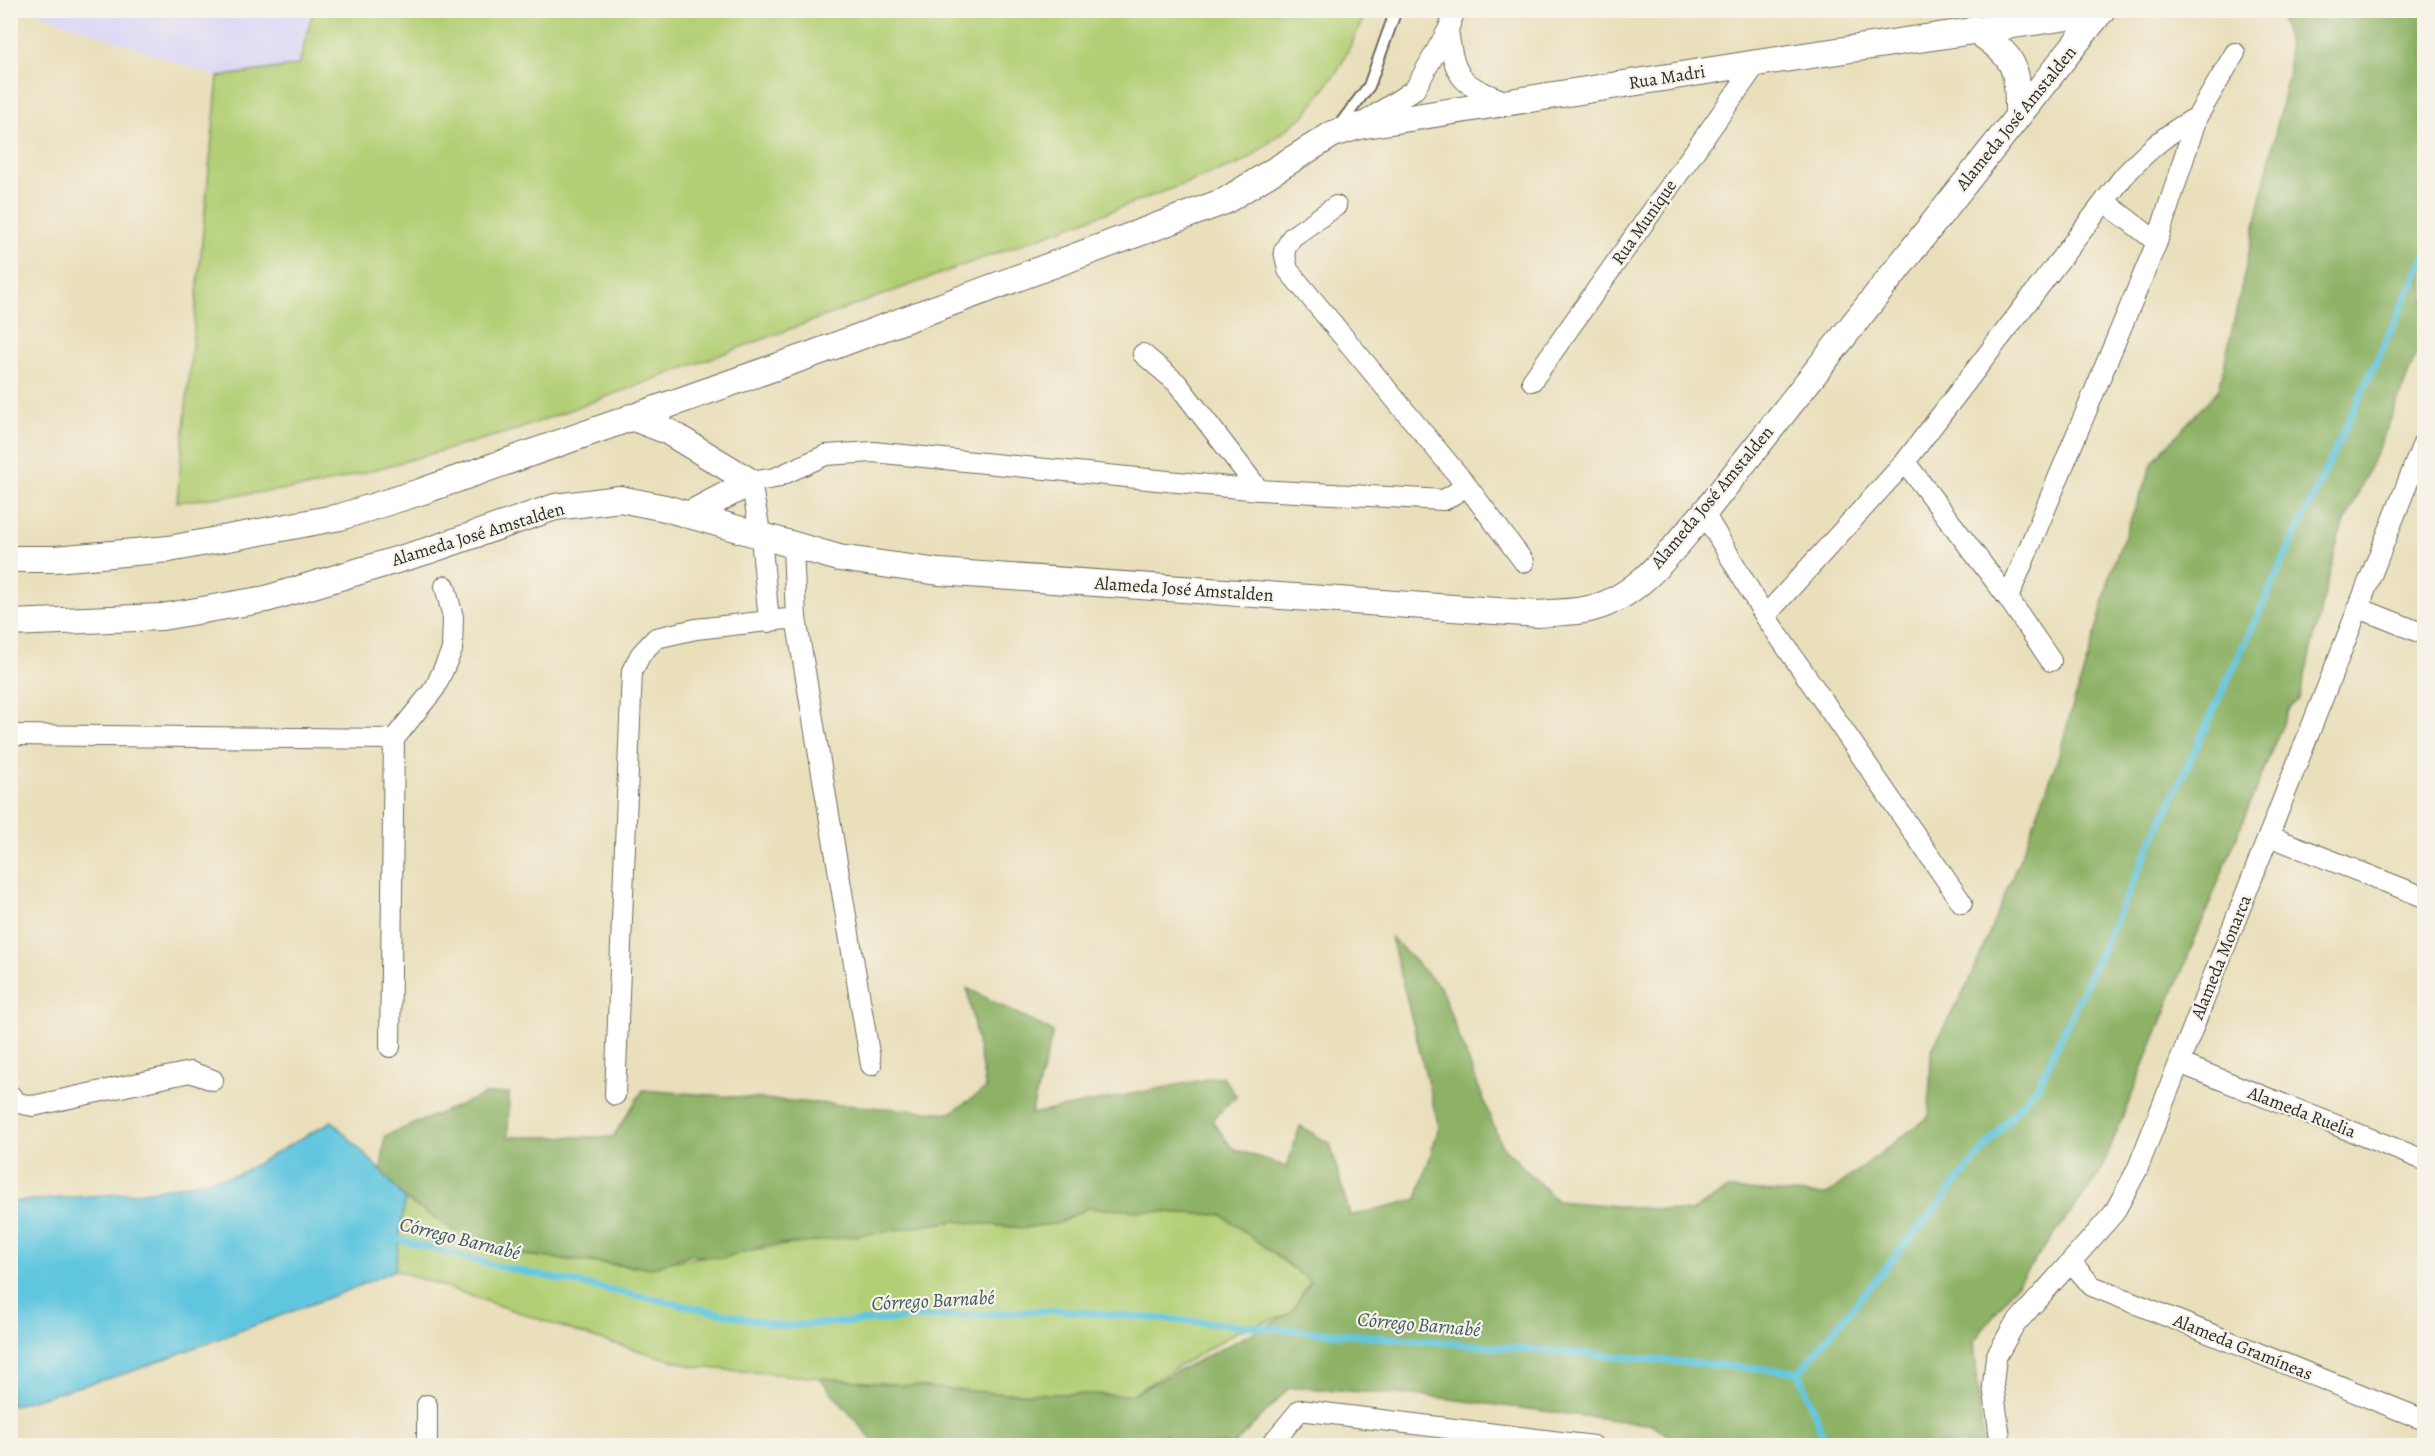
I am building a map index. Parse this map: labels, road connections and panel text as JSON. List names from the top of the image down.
{
  "streets": {
    "street": [
      "Rua Madri",
      "Alameda José Amstalden",
      "Rua Munique",
      "Alameda Monarca",
      "Alameda Ruelia",
      "Alameda Gramíneas"
    ]
  },
  "crossings": [
    ["Rua Madri", "Alameda José Amstalden"],
    ["Rua Madri", "Rua Munique"],
    ["Alameda Monarca", "Alameda Ruelia"],
    ["Alameda Monarca", "Alameda Gramíneas"]
  ],
  "water": ["Córrego Barnabé"]
}
